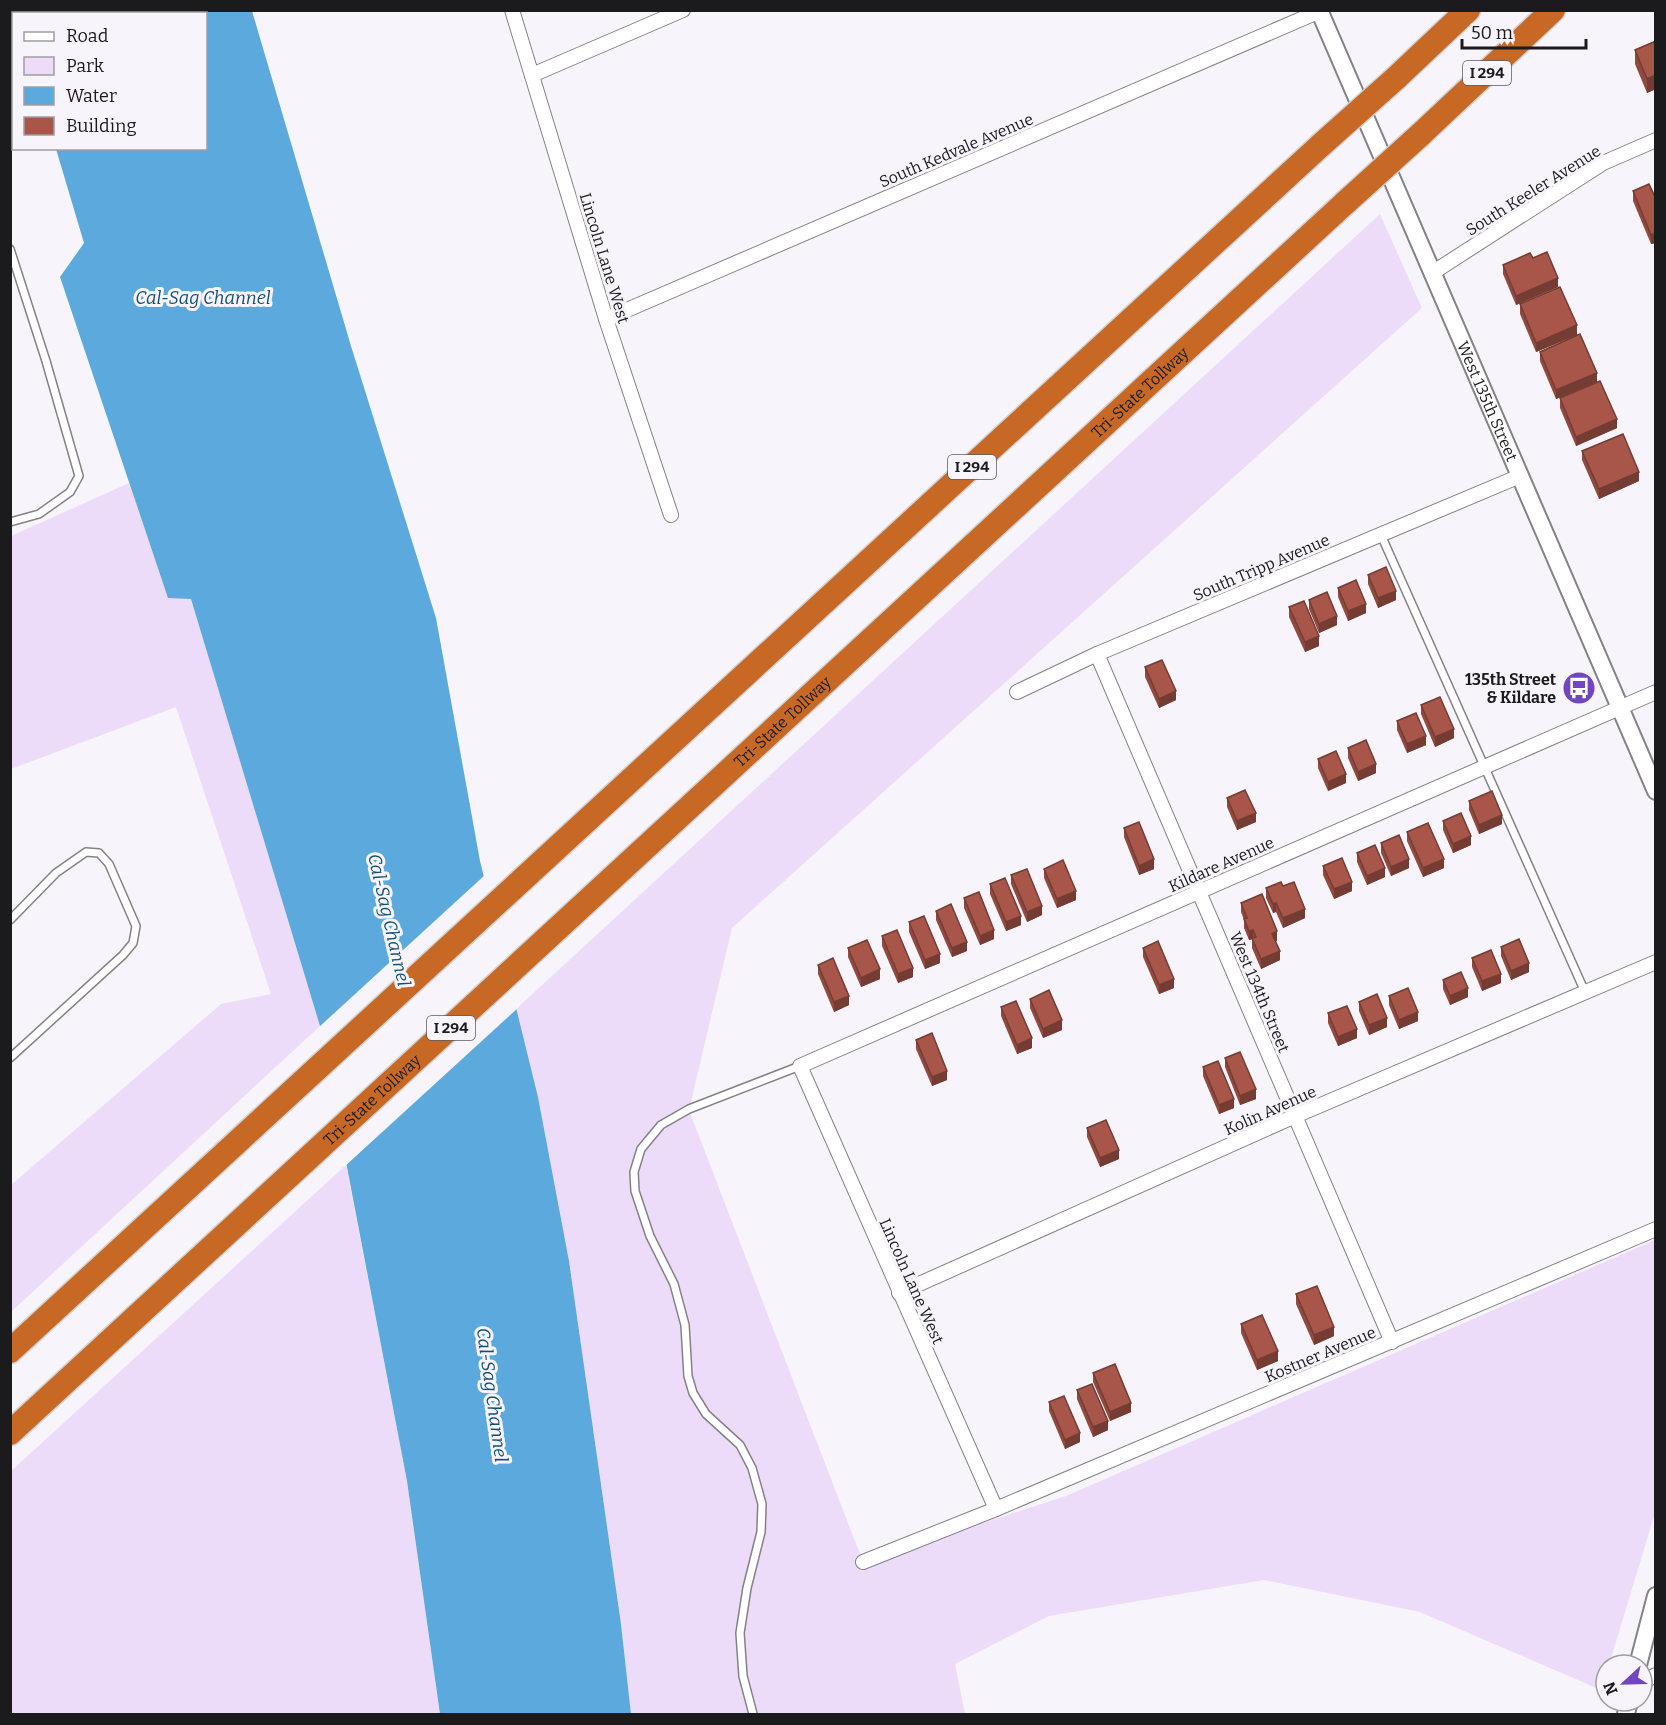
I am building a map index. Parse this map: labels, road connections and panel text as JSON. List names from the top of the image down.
{
  "streets": {
    "highway": ["I 294", "Tri-State Tollway"],
    "street": [
      "South Kedvale Avenue",
      "South Keeler Avenue",
      "Lincoln Lane West",
      "West 135th Street",
      "South Tripp Avenue",
      "Kildare Avenue",
      "West 134th Street",
      "Kolin Avenue",
      "Kostner Avenue"
    ]
  },
  "crossings": [
    ["South Kedvale Avenue", "Lincoln Lane West"],
    ["South Kedvale Avenue", "West 135th Street"],
    ["South Keeler Avenue", "West 135th Street"],
    ["Lincoln Lane West", "Kildare Avenue"],
    ["Lincoln Lane West", "Kolin Avenue"],
    ["Lincoln Lane West", "Kostner Avenue"],
    ["West 135th Street", "South Tripp Avenue"],
    ["West 135th Street", "Kildare Avenue"],
    ["South Tripp Avenue", "West 134th Street"],
    ["Kildare Avenue", "West 134th Street"],
    ["West 134th Street", "Kolin Avenue"],
    ["West 134th Street", "Kostner Avenue"]
  ],
  "water": ["Cal-Sag Channel"],
  "places": {
    "bus stop": ["135th Street & Kildare"]
  },
  "legend": [
    "Road",
    "Park",
    "Water",
    "Building"
  ],
  "scale_bar": "50 m",
  "north": "left"
}
